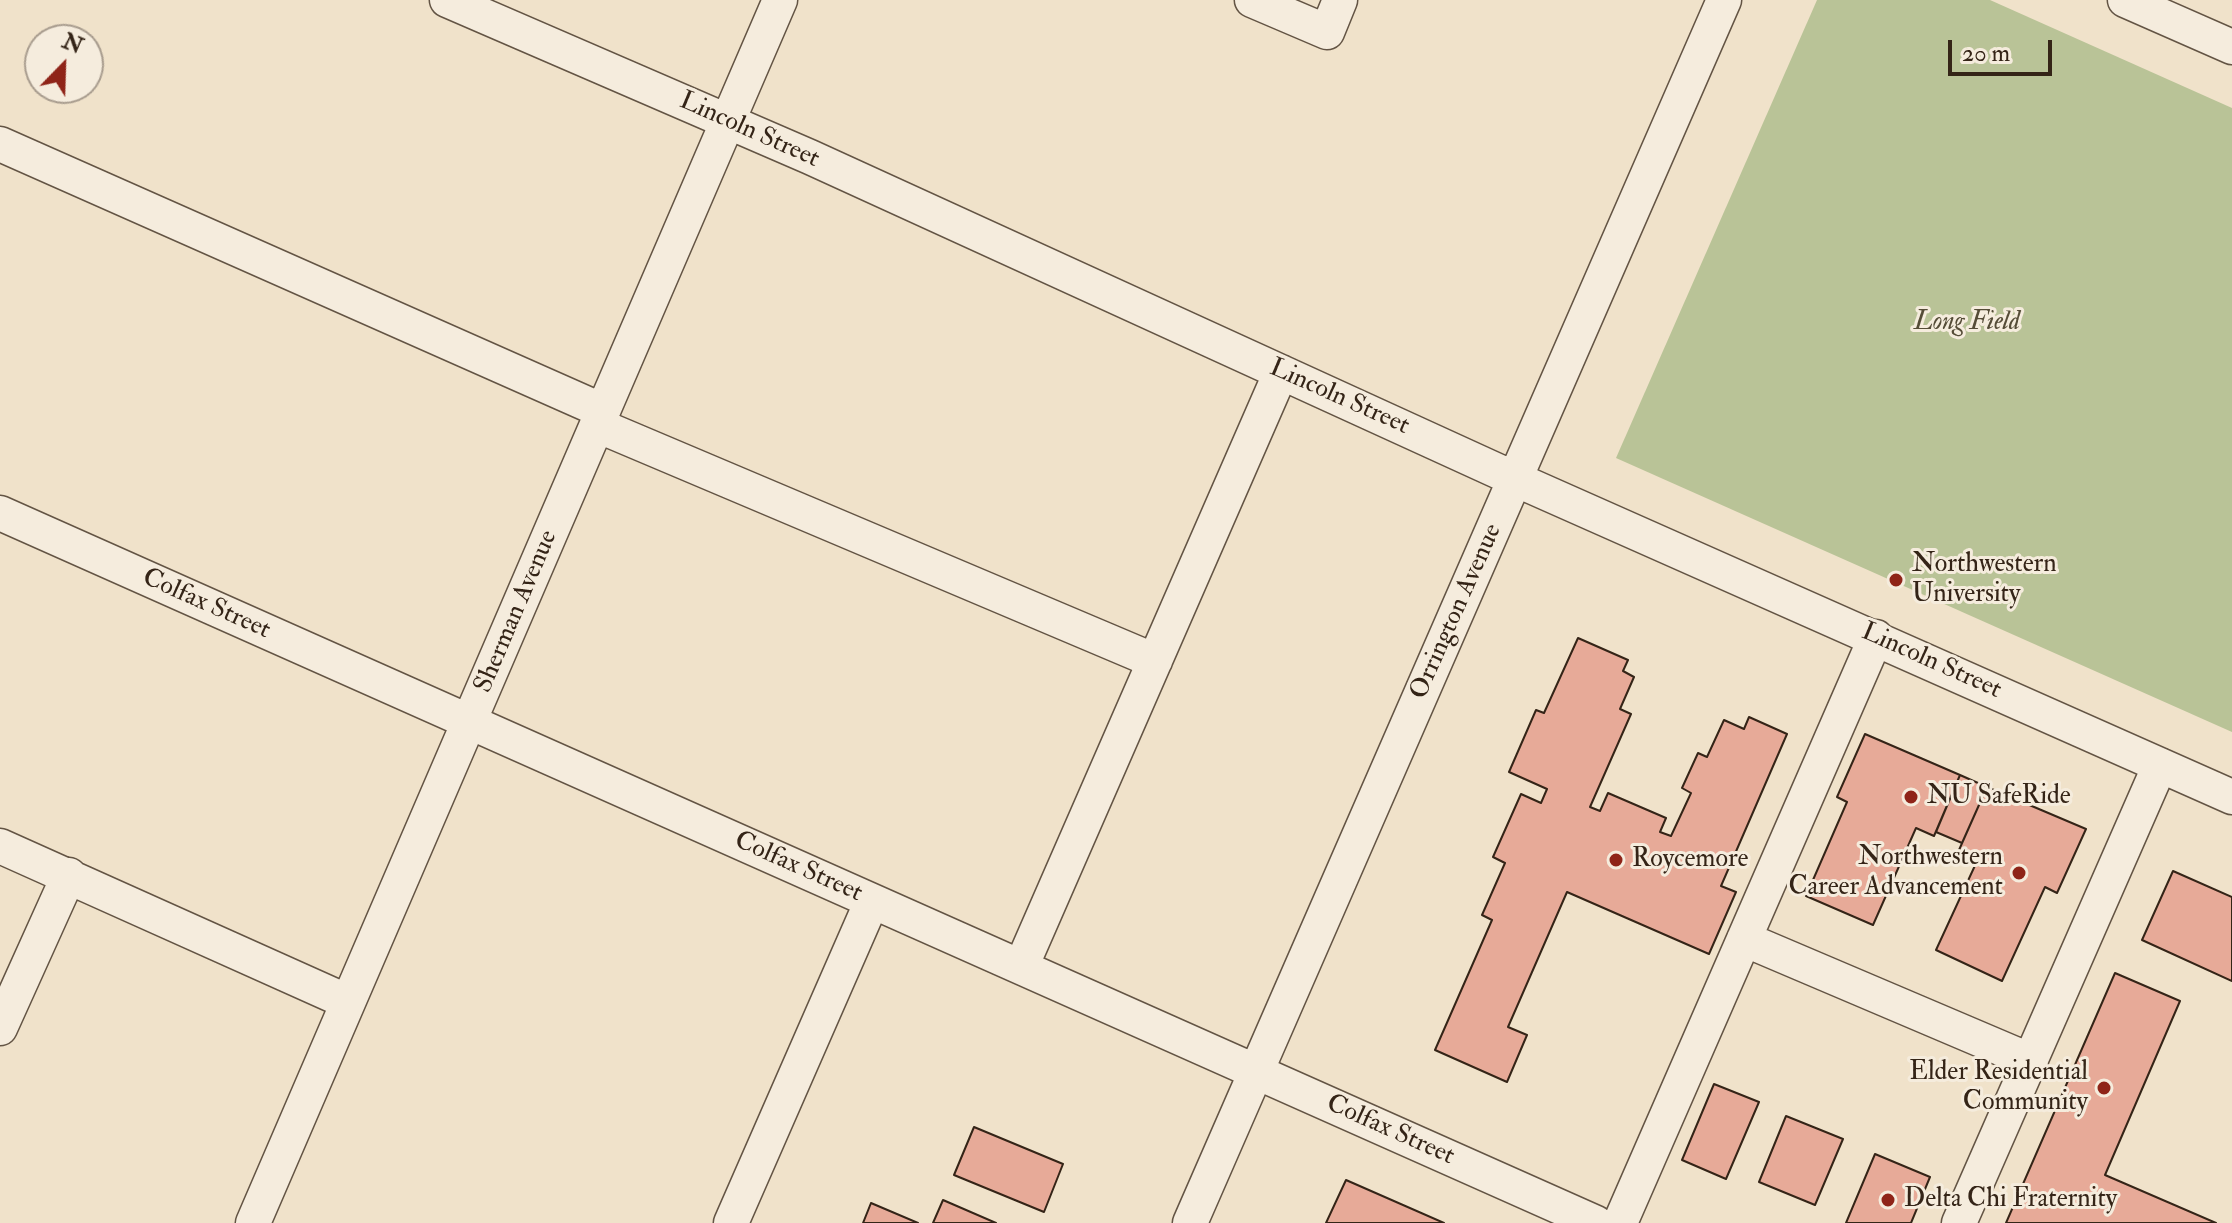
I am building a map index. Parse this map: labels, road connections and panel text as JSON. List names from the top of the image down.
{
  "streets": {
    "street": [
      "Lincoln Street",
      "Colfax Street",
      "Sherman Avenue",
      "Orrington Avenue"
    ]
  },
  "crossings": [
    ["Lincoln Street", "Sherman Avenue"],
    ["Lincoln Street", "Orrington Avenue"],
    ["Colfax Street", "Sherman Avenue"],
    ["Colfax Street", "Orrington Avenue"]
  ],
  "parks": ["Long Field"],
  "places": [
    "Northwestern University",
    "NU SafeRide",
    "Roycemore",
    "Northwestern Career Advancement",
    "Elder Residential Community",
    "Delta Chi Fraternity"
  ],
  "scale_bar": "20 m",
  "north": "top right"
}
